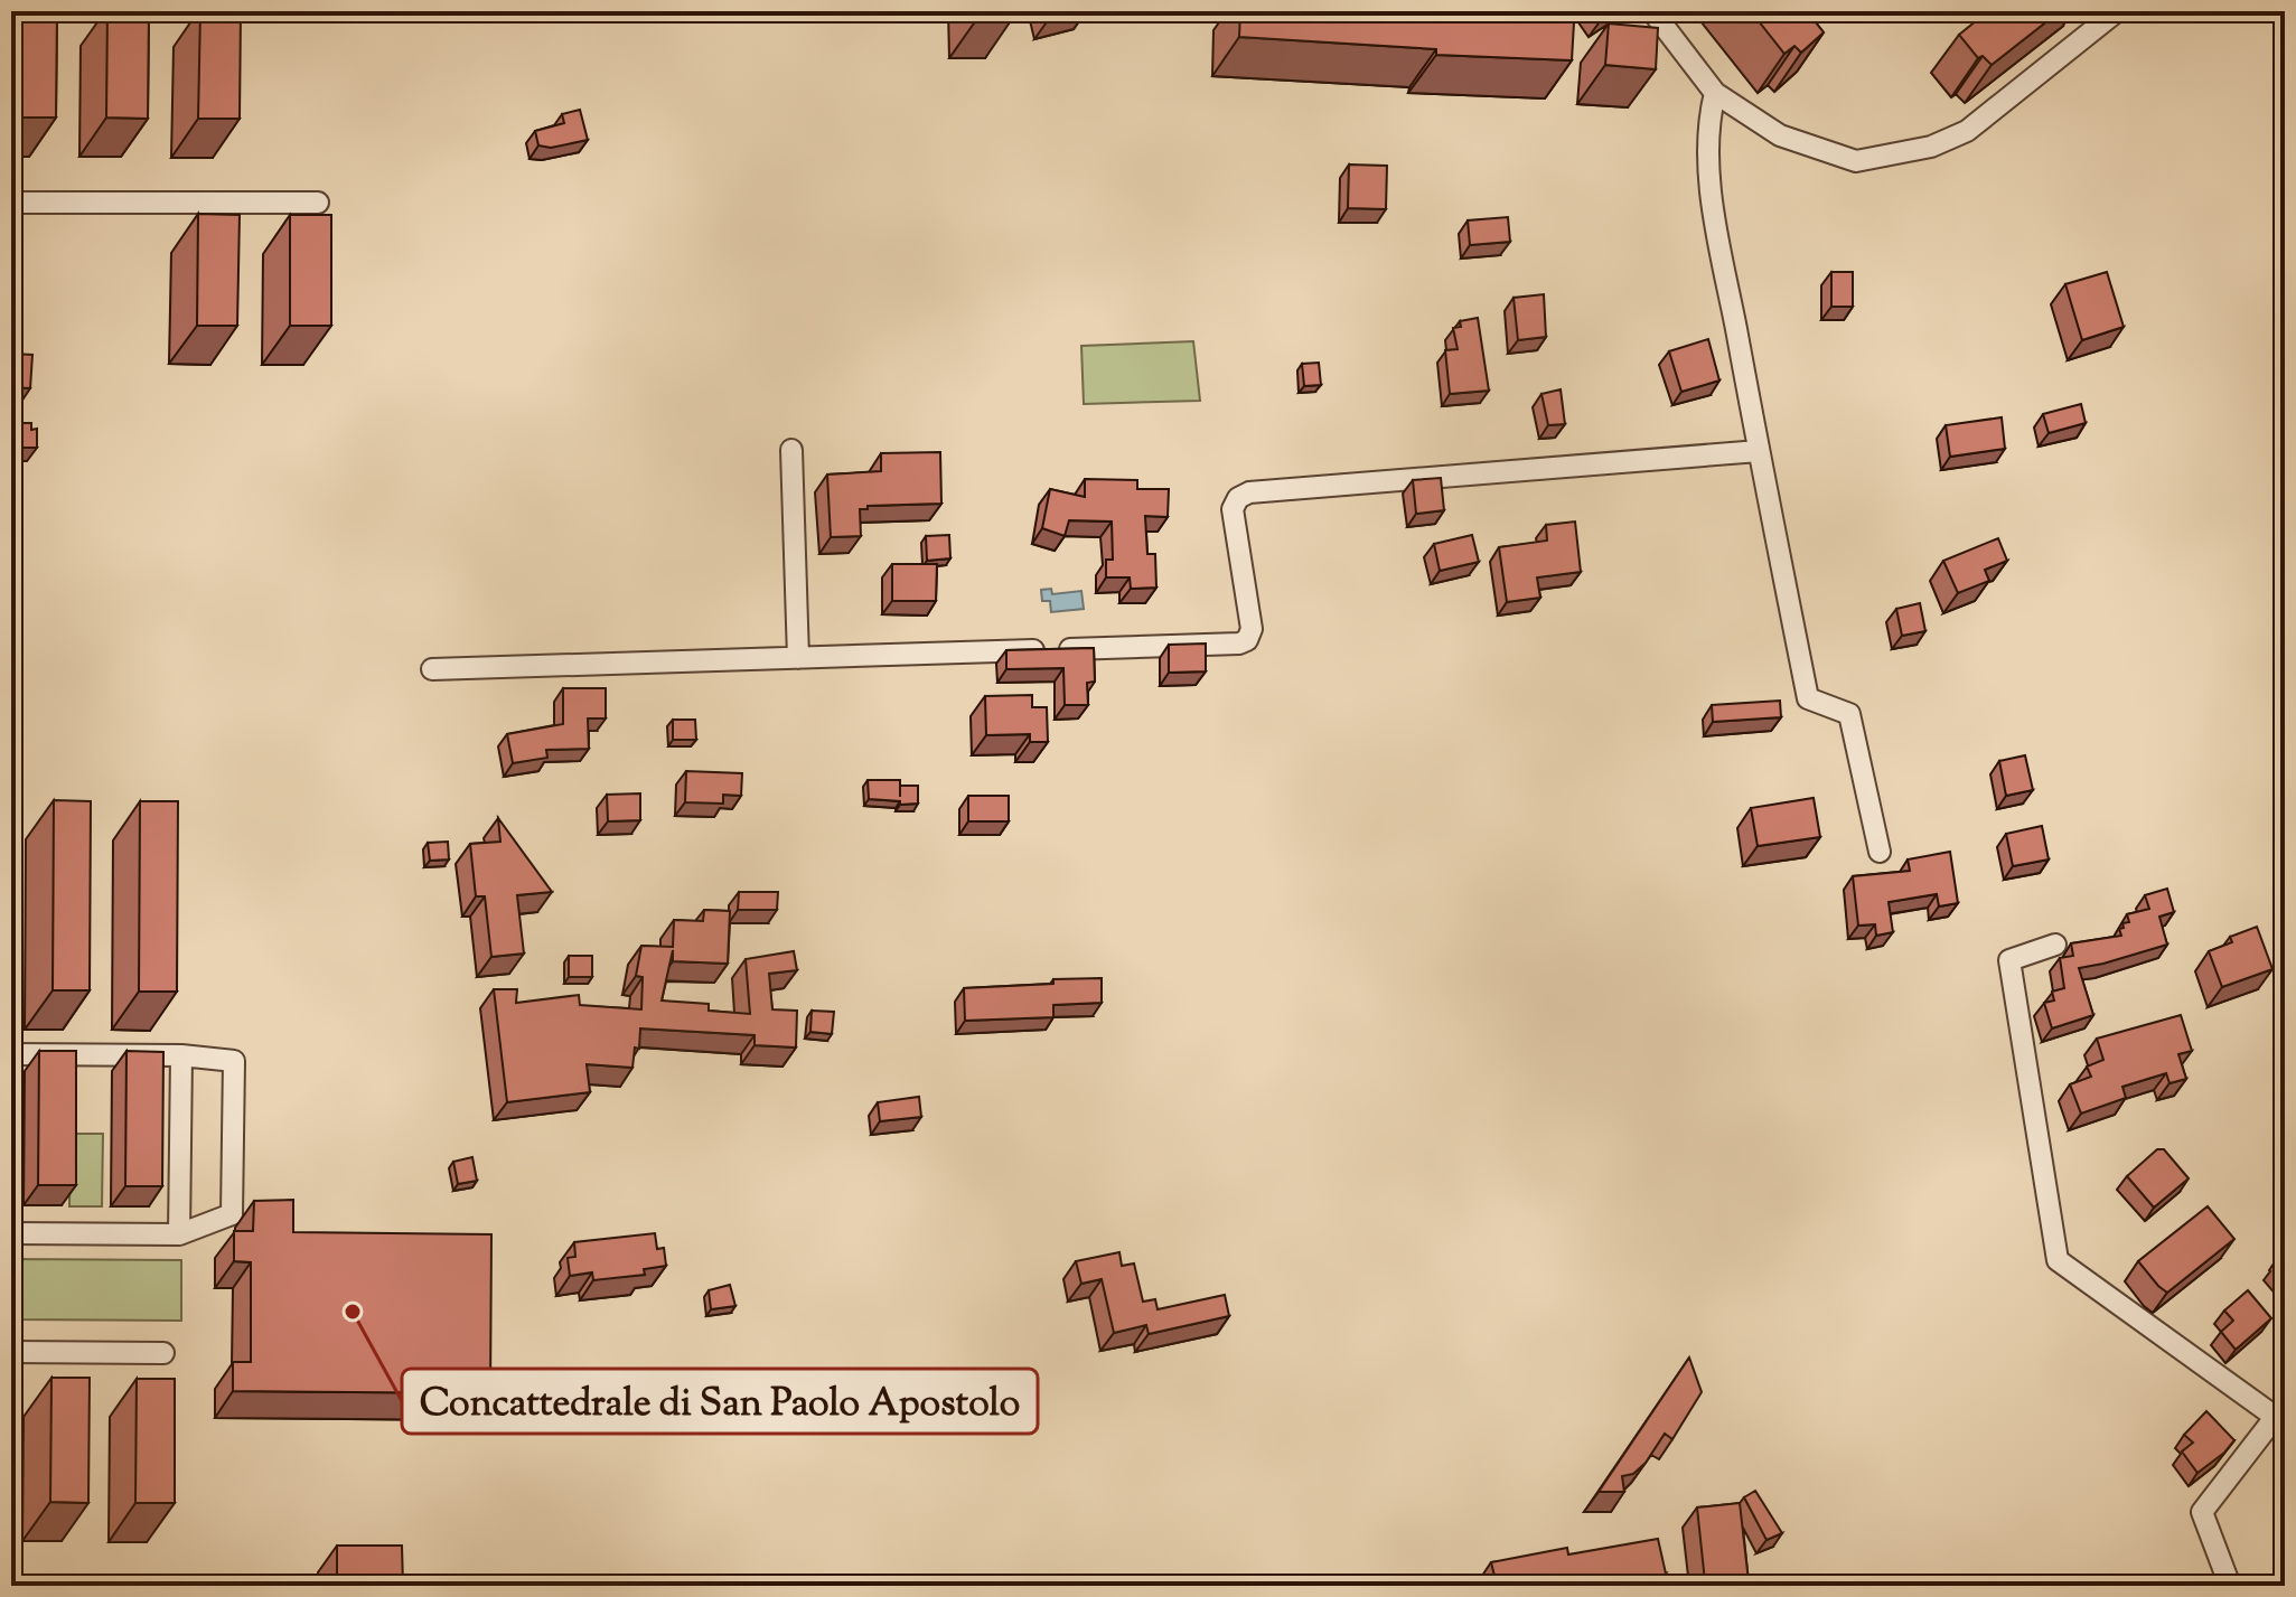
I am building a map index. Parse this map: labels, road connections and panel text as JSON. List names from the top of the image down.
{
  "places": ["Concattedrale di San Paolo Apostolo"]
}
